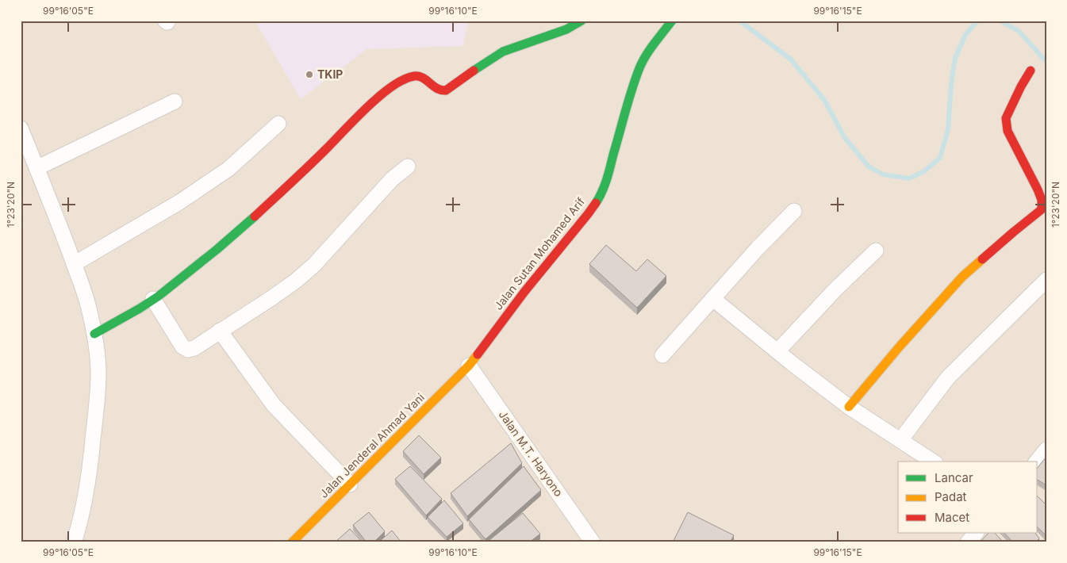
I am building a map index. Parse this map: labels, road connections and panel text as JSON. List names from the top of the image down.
{
  "streets": {
    "street": ["Jalan Sutan Mohamed Arif", "Jalan Jenderal Ahmad Yani", "Jalan M.T. Haryono"]
  },
  "crossings": [
    ["Jalan Sutan Mohamed Arif", "Jalan Jenderal Ahmad Yani"],
    ["Jalan Sutan Mohamed Arif", "Jalan M.T. Haryono"],
    ["Jalan Jenderal Ahmad Yani", "Jalan M.T. Haryono"]
  ],
  "places": ["TKIP"],
  "legend": ["Lancar", "Padat", "Macet"],
  "coordinates": [
    "99°16'05\"E",
    "99°16'10\"E",
    "99°16'15\"E",
    "1°23'20\"N"
  ]
}
